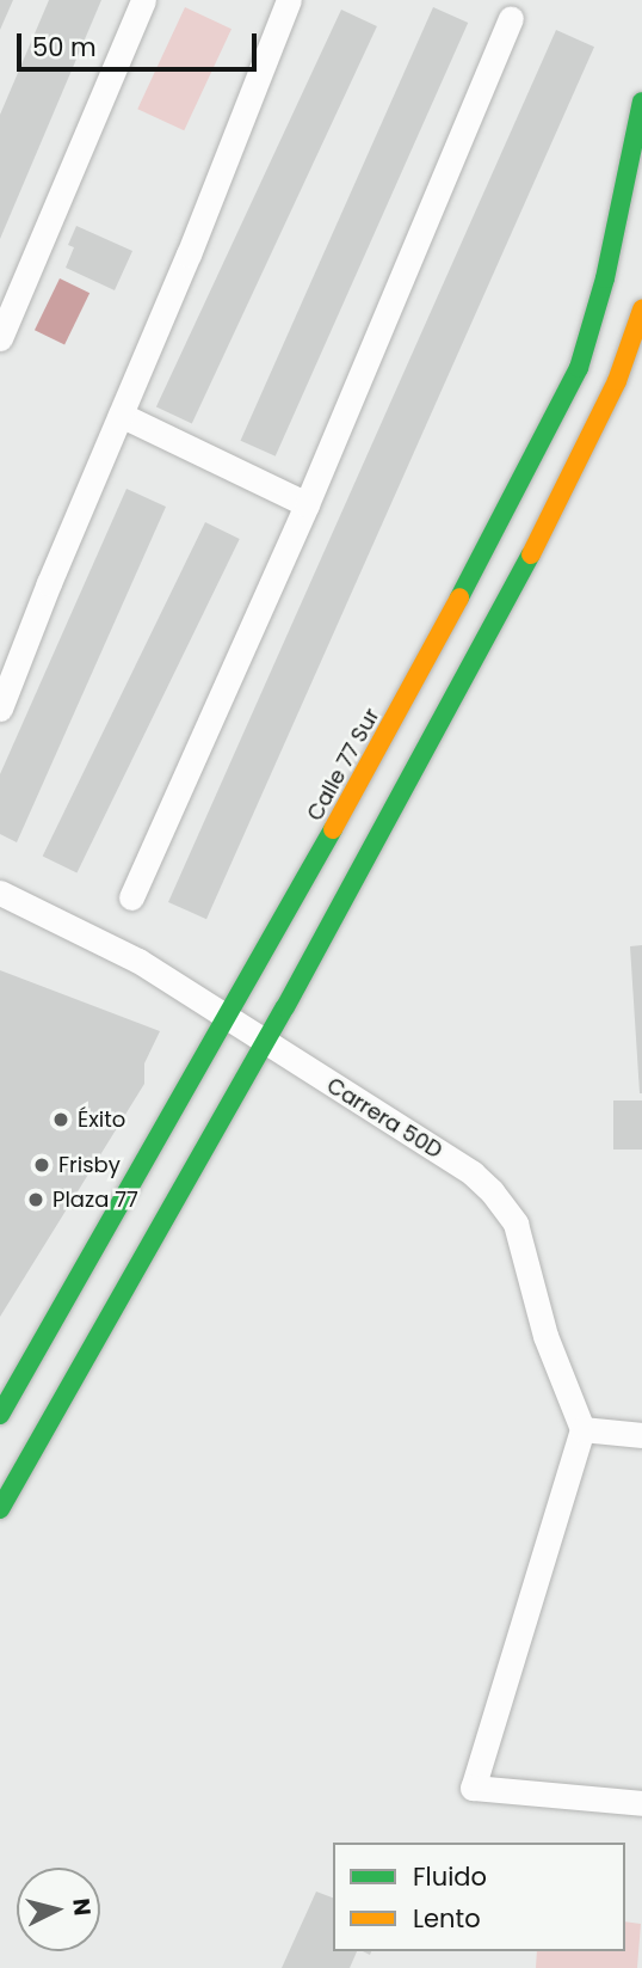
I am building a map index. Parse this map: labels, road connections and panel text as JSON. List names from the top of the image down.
{
  "streets": {
    "street": ["Calle 77 Sur", "Carrera 50D"]
  },
  "crossings": [
    ["Calle 77 Sur", "Carrera 50D"]
  ],
  "places": ["Éxito", "Frisby", "Plaza 77"],
  "legend": ["Fluido", "Lento"],
  "scale_bar": "50 m",
  "north": "right"
}
